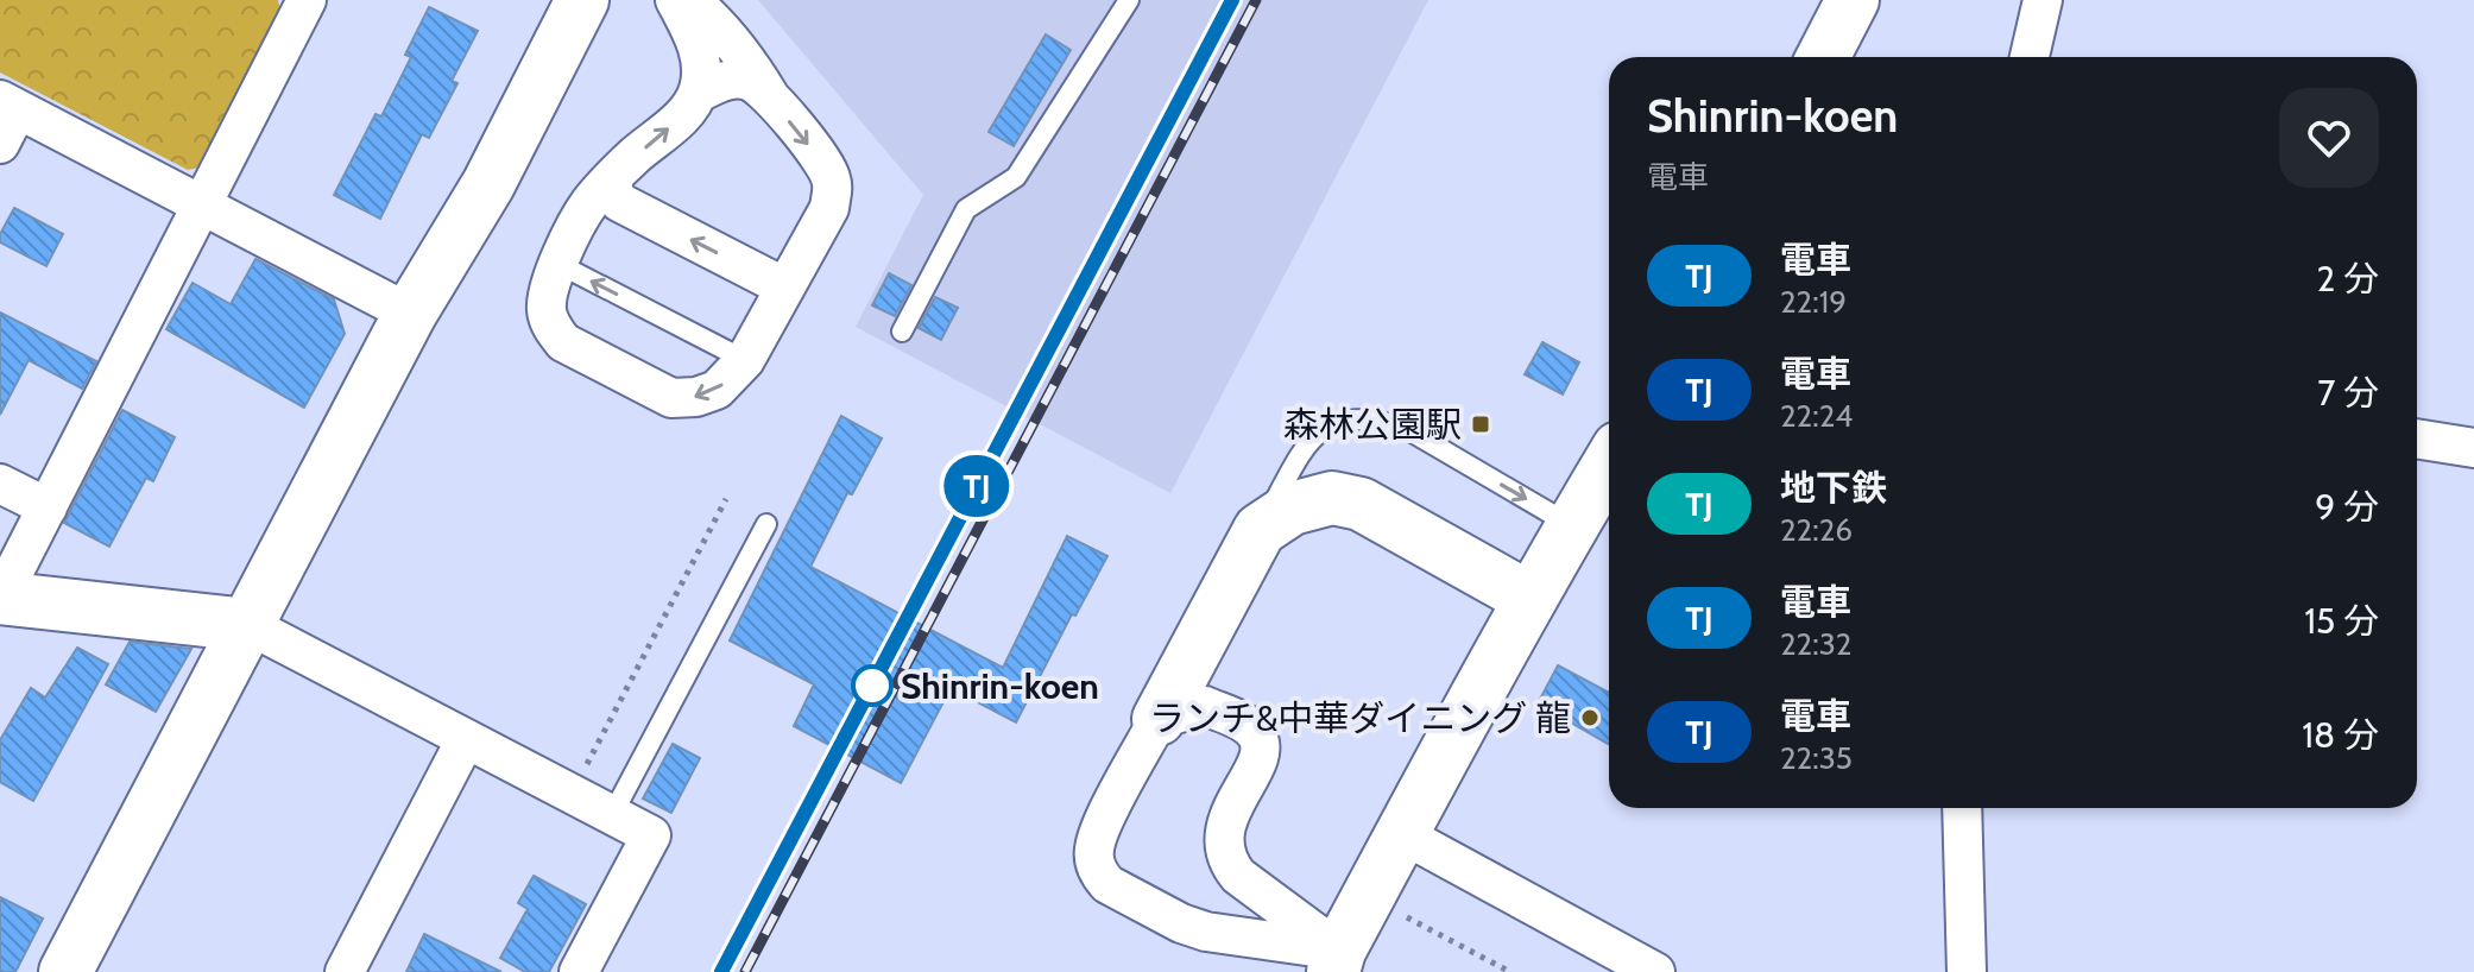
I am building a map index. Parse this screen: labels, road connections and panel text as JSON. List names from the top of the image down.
{
  "places": {
    "transit": ["森林公園駅"],
    "other": ["Shinrin-koen", "ランチ&中華ダイニング 龍"]
  },
  "page": {
    "on_map": "TJ",
    "heading": ["Shinrin-koen", "電車"],
    "list": [
      {
        "mark": "TJ",
        "name": "電車",
        "note": "22:19",
        "value": "2 分"
      },
      {
        "mark": "TJ",
        "name": "電車",
        "note": "22:24",
        "value": "7 分"
      },
      {
        "mark": "TJ",
        "name": "地下鉄",
        "note": "22:26",
        "value": "9 分"
      },
      {
        "mark": "TJ",
        "name": "電車",
        "note": "22:32",
        "value": "15 分"
      },
      {
        "mark": "TJ",
        "name": "電車",
        "note": "22:35",
        "value": "18 分"
      }
    ]
  }
}
